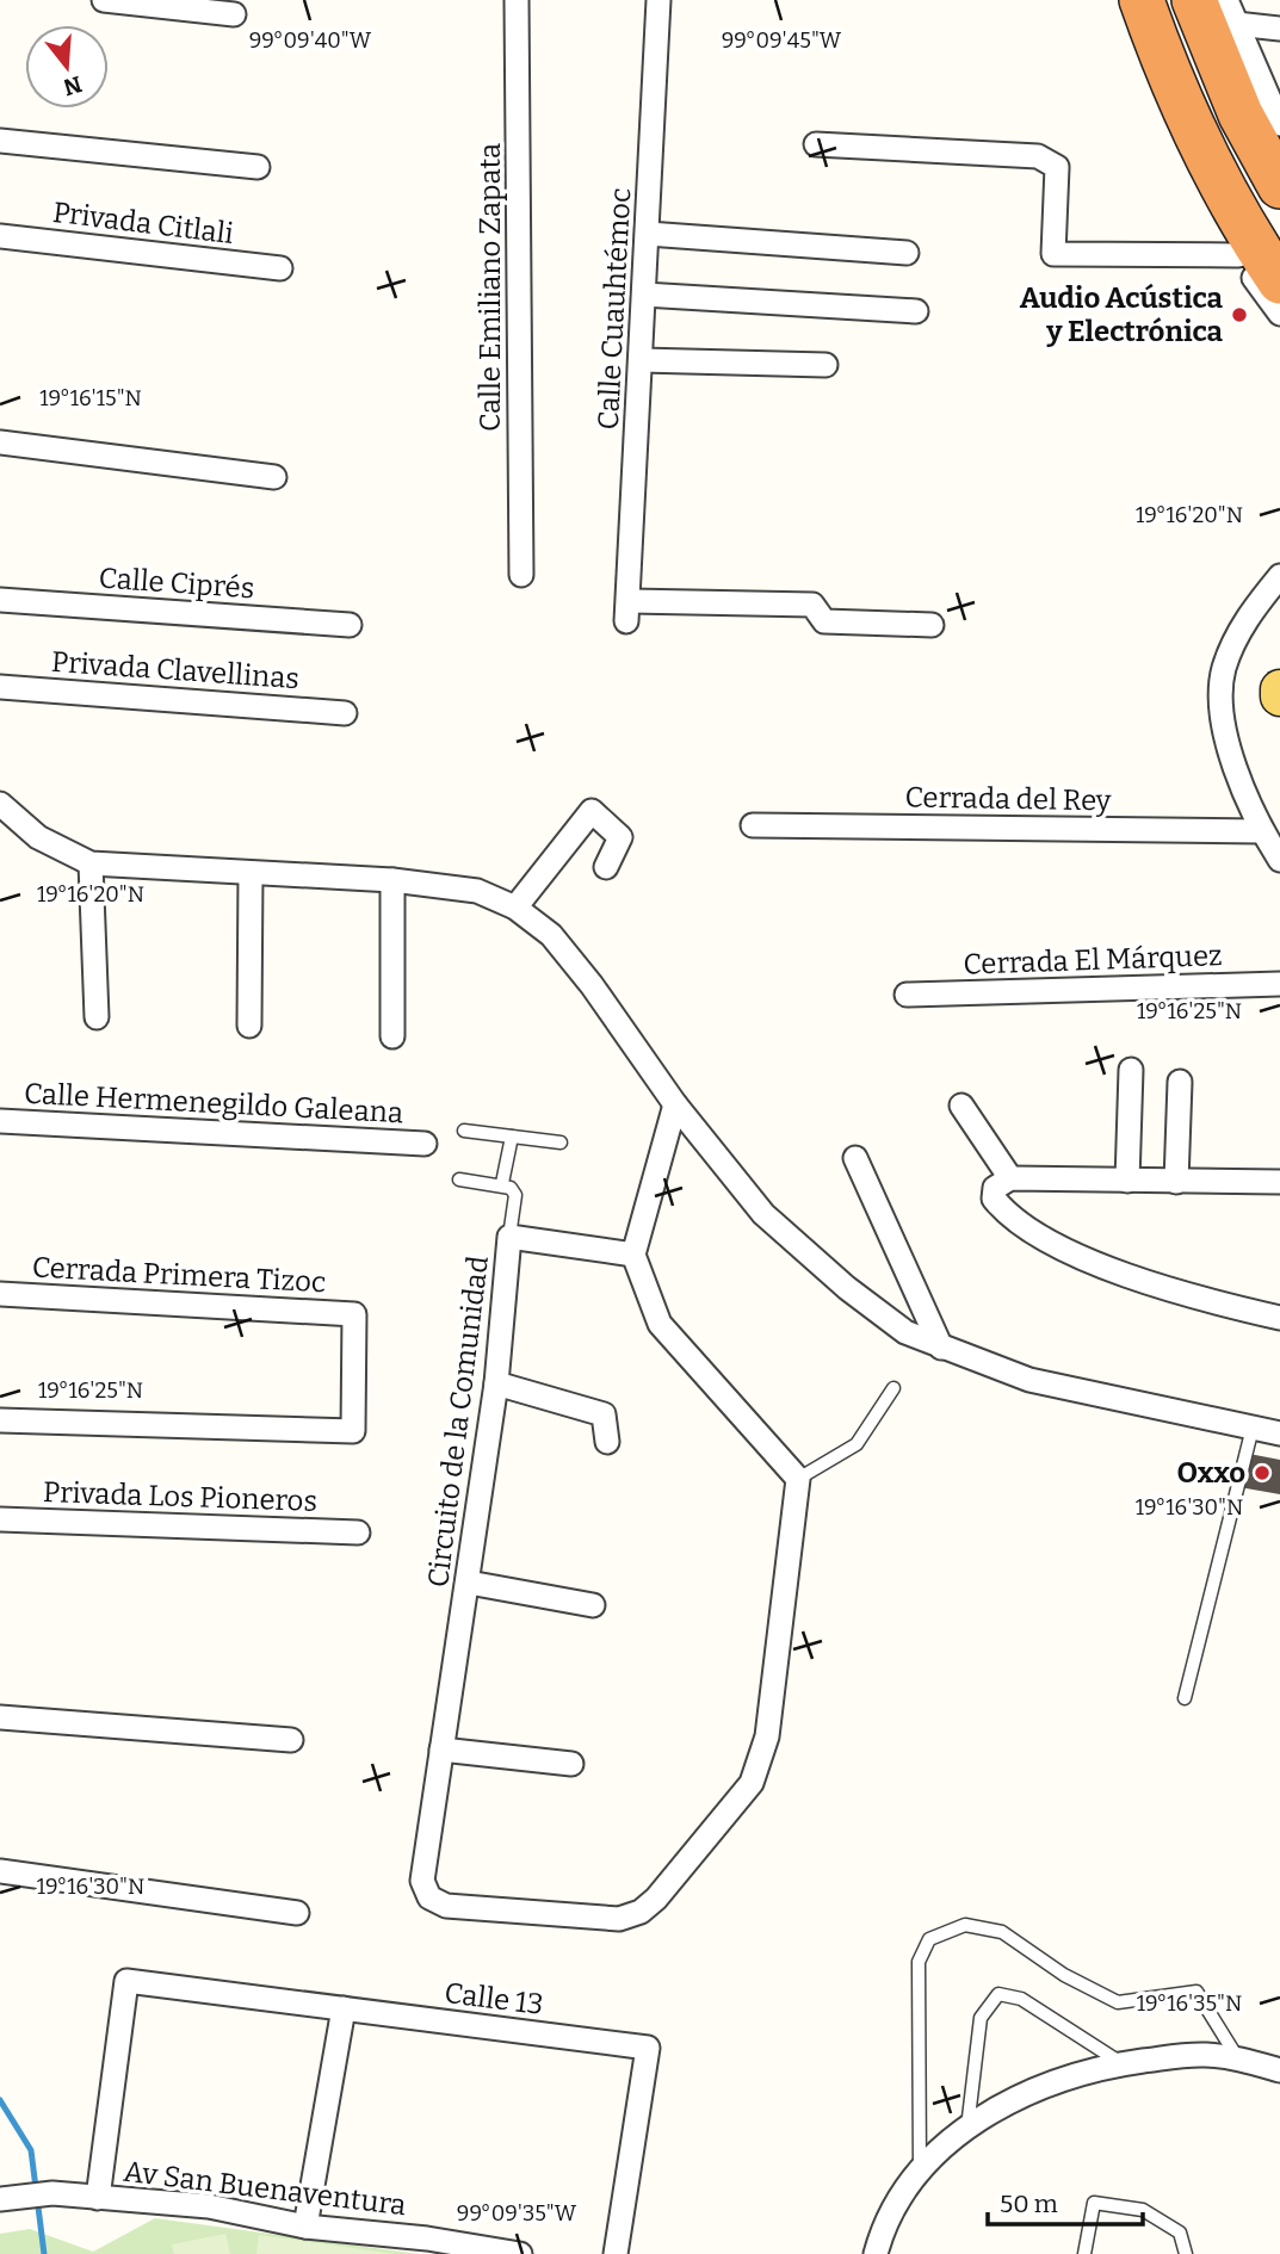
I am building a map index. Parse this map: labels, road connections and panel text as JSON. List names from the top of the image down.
{
  "streets": {
    "street": [
      "Privada Citlali",
      "Calle Emiliano Zapata",
      "Calle Cuauhtémoc",
      "Calle Ciprés",
      "Privada Clavellinas",
      "Cerrada del Rey",
      "Cerrada El Márquez",
      "Calle Hermenegildo Galeana",
      "Cerrada Primera Tizoc",
      "Circuito de la Comunidad",
      "Privada Los Pioneros",
      "Calle 13",
      "Av San Buenaventura"
    ]
  },
  "crossings": [
    ["Calle 13", "Av San Buenaventura"]
  ],
  "places": ["Audio Acústica y Electrónica", "Oxxo"],
  "scale_bar": "50 m",
  "north": "bottom",
  "coordinates": [
    "99°09'40\"W",
    "99°09'45\"W",
    "19°16'15\"N",
    "19°16'20\"N",
    "19°16'25\"N",
    "19°16'30\"N",
    "19°16'35\"N",
    "99°09'35\"W"
  ]
}
